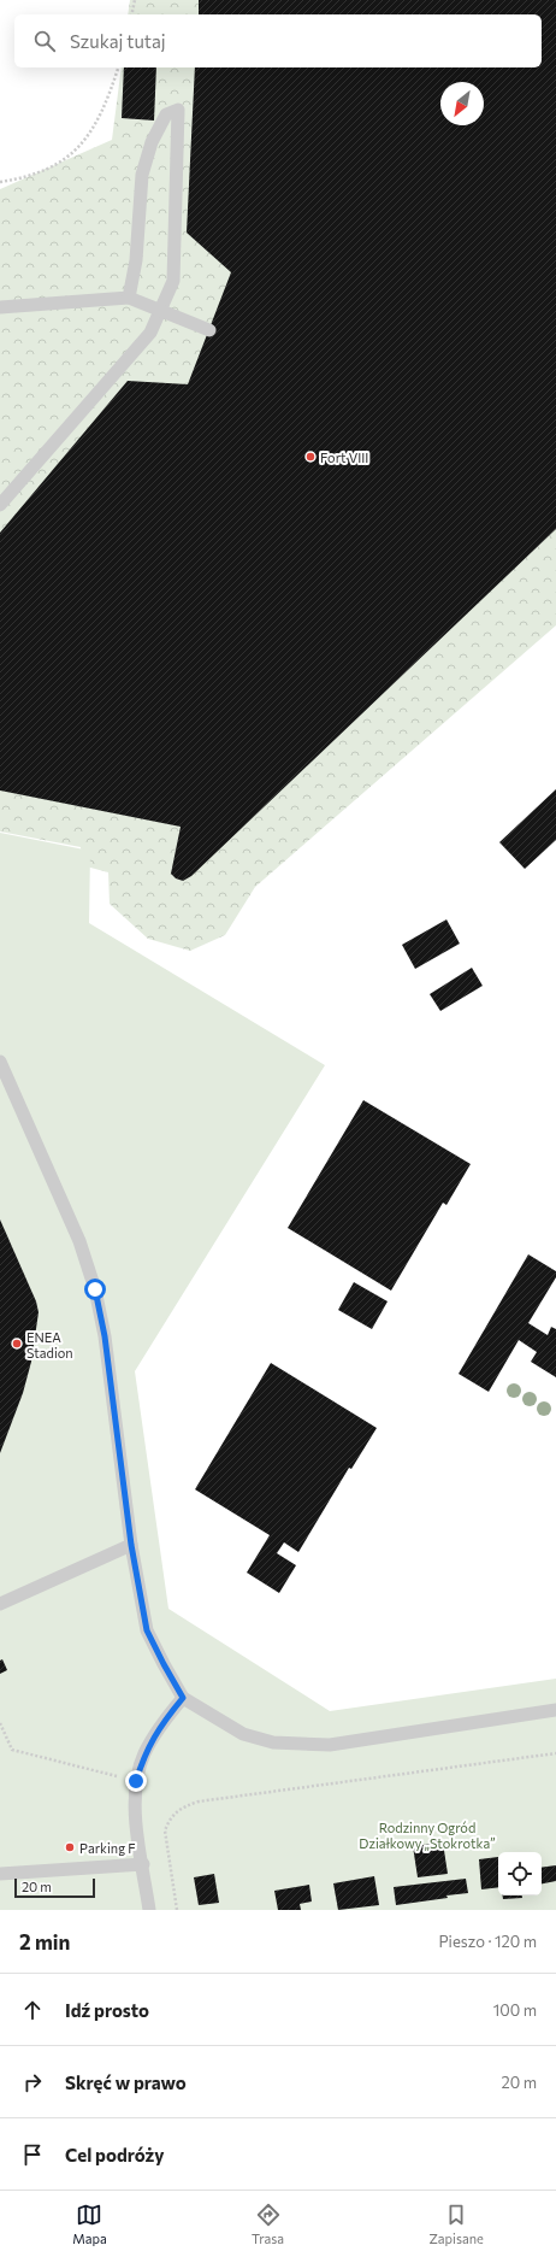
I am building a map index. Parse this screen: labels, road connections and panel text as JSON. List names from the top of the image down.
{
  "parks": ["Rodzinny Ogród Działkowy „Stokrotka”"],
  "places": ["Fort VIII", "ENEA Stadion", "Parking F"],
  "scale_bar": "20 m",
  "north": "bottom left",
  "page": {
    "search": "Szukaj tutaj",
    "scale": "20 m",
    "heading": ["2 min", "Pieszo · 120 m"],
    "list": [
      ["Idź prosto", "100 m"],
      ["Skręć w prawo", "20 m"],
      "Cel podróży"
    ],
    "nav": ["Mapa", "Trasa", "Zapisane"]
  }
}
